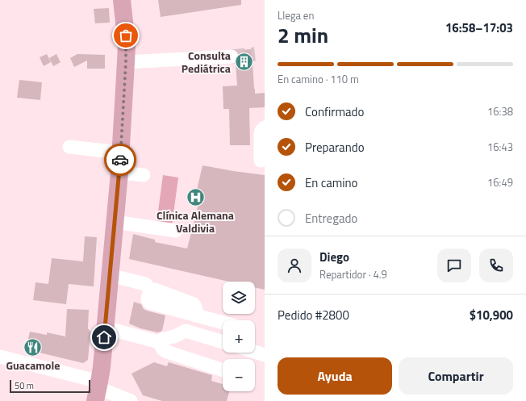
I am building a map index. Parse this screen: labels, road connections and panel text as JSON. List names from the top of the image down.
{
  "places": {
    "building": ["Consulta Pediátrica"],
    "hospital": ["Clínica Alemana Valdivia"],
    "restaurant": ["Guacamole"]
  },
  "scale_bar": "50 m",
  "page": {
    "heading": ["2 min", "Llega en", "16:58–17:03"],
    "panel": [
      "Diego",
      "Repartidor · 4.9",
      "Pedido #2800",
      "$10,900"
    ],
    "bar": "En camino · 110 m",
    "list": [
      ["Confirmado", "16:38"],
      ["Preparando", "16:43"],
      ["En camino", "16:49"],
      "Entregado"
    ],
    "map_buttons": ["+", "−"],
    "buttons": ["Ayuda", "Compartir"],
    "scale": "50 m"
  }
}
